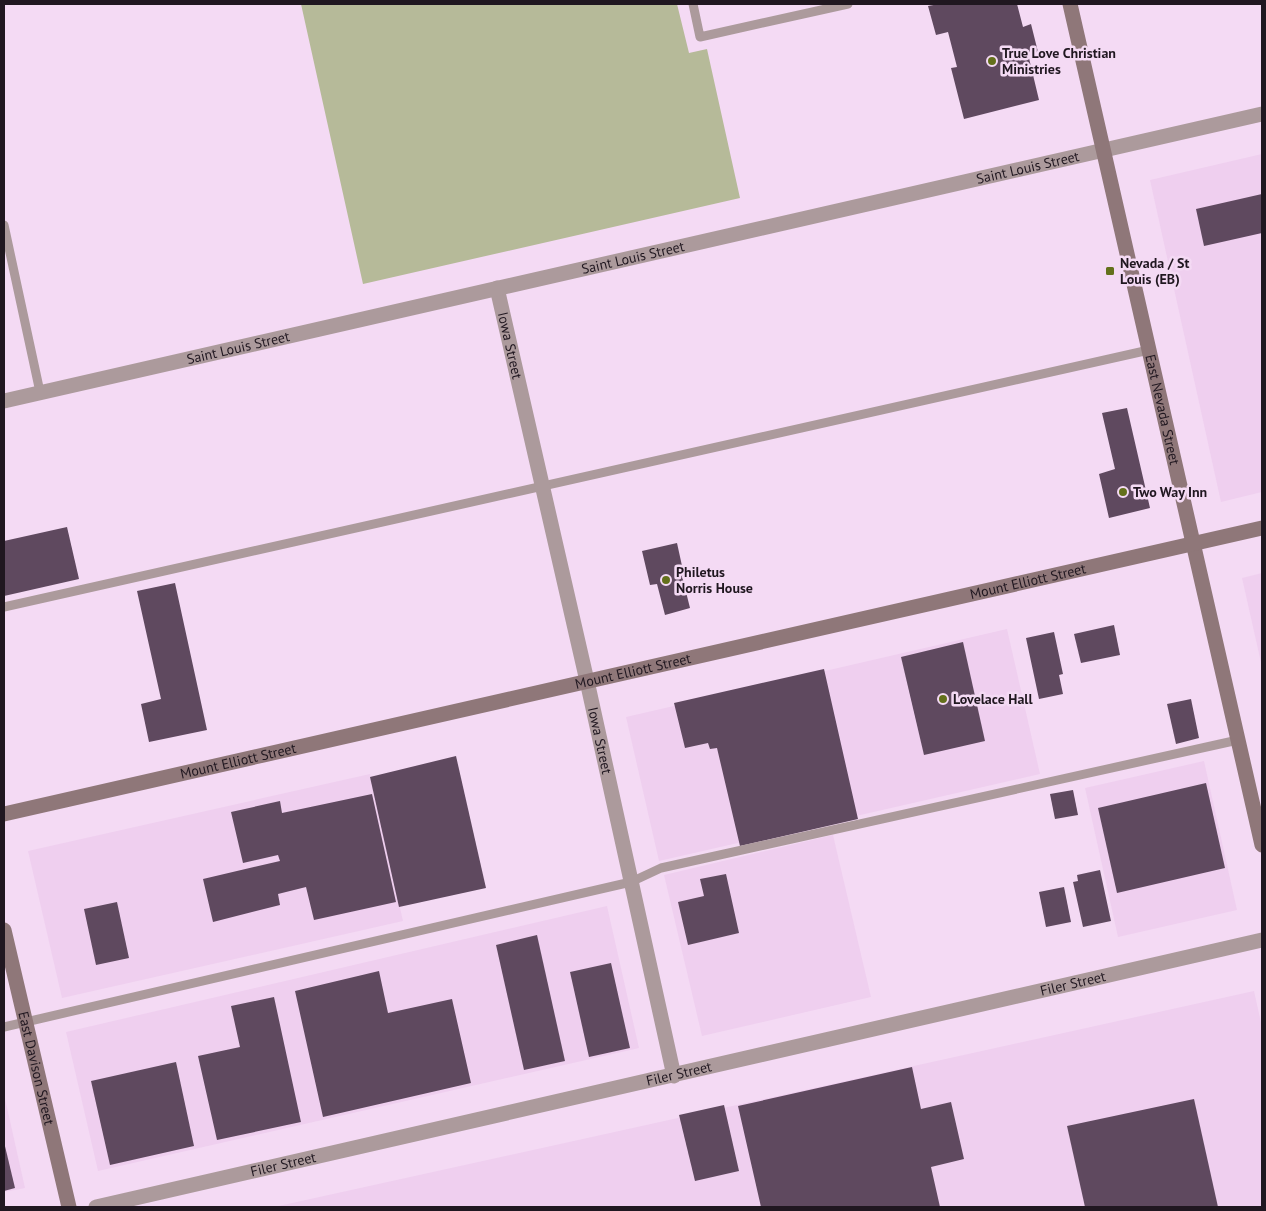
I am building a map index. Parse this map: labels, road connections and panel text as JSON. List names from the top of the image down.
{
  "streets": {
    "street": [
      "Saint Louis Street",
      "Iowa Street",
      "East Nevada Street",
      "Mount Elliott Street",
      "Filer Street",
      "East Davison Street"
    ]
  },
  "crossings": [
    ["Saint Louis Street", "Iowa Street"],
    ["Saint Louis Street", "East Nevada Street"],
    ["Iowa Street", "Mount Elliott Street"],
    ["Iowa Street", "Filer Street"],
    ["East Nevada Street", "Mount Elliott Street"]
  ],
  "places": {
    "other": [
      "True Love Christian Ministries",
      "Two Way Inn",
      "Philetus Norris House",
      "Lovelace Hall"
    ],
    "transit": ["Nevada / St Louis (EB)"]
  }
}
